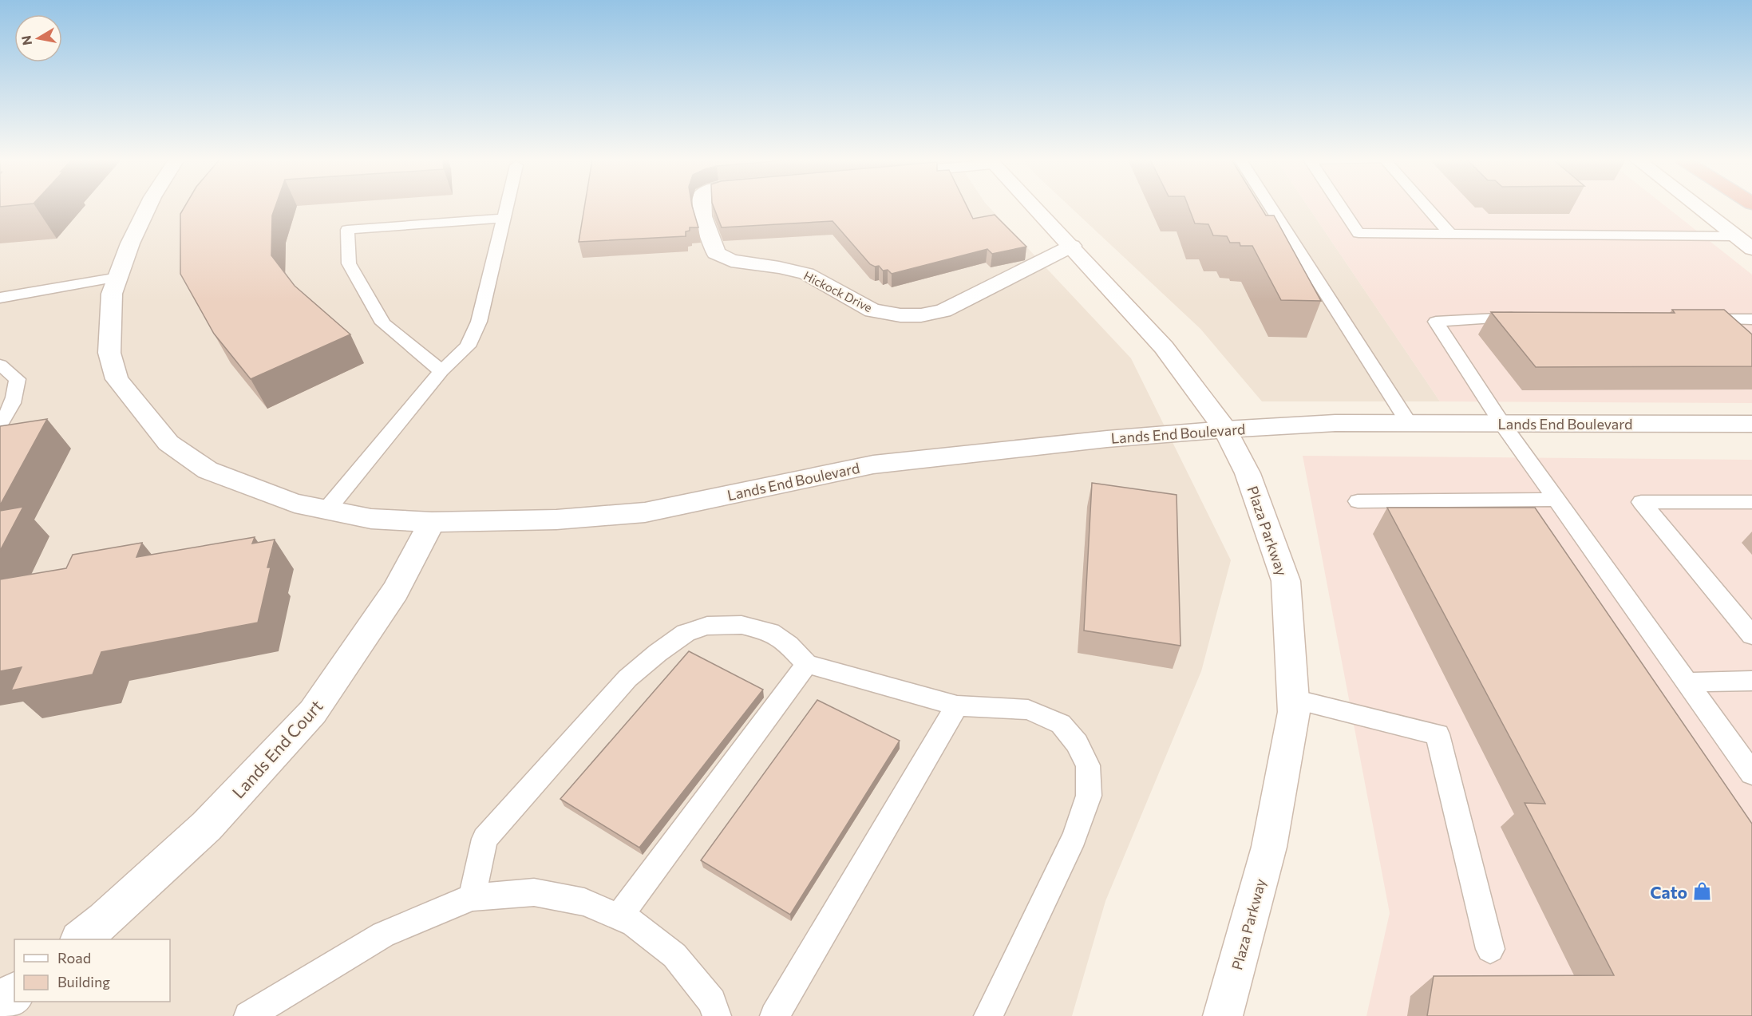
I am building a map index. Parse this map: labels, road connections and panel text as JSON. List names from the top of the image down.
{
  "streets": {
    "street": [
      "Hickock Drive",
      "Lands End Boulevard",
      "Plaza Parkway",
      "Lands End Court"
    ]
  },
  "crossings": [
    ["Hickock Drive", "Plaza Parkway"],
    ["Lands End Boulevard", "Plaza Parkway"],
    ["Lands End Boulevard", "Lands End Court"]
  ],
  "places": {
    "shop": ["Cato"]
  },
  "legend": ["Road", "Building"],
  "north": "left"
}
